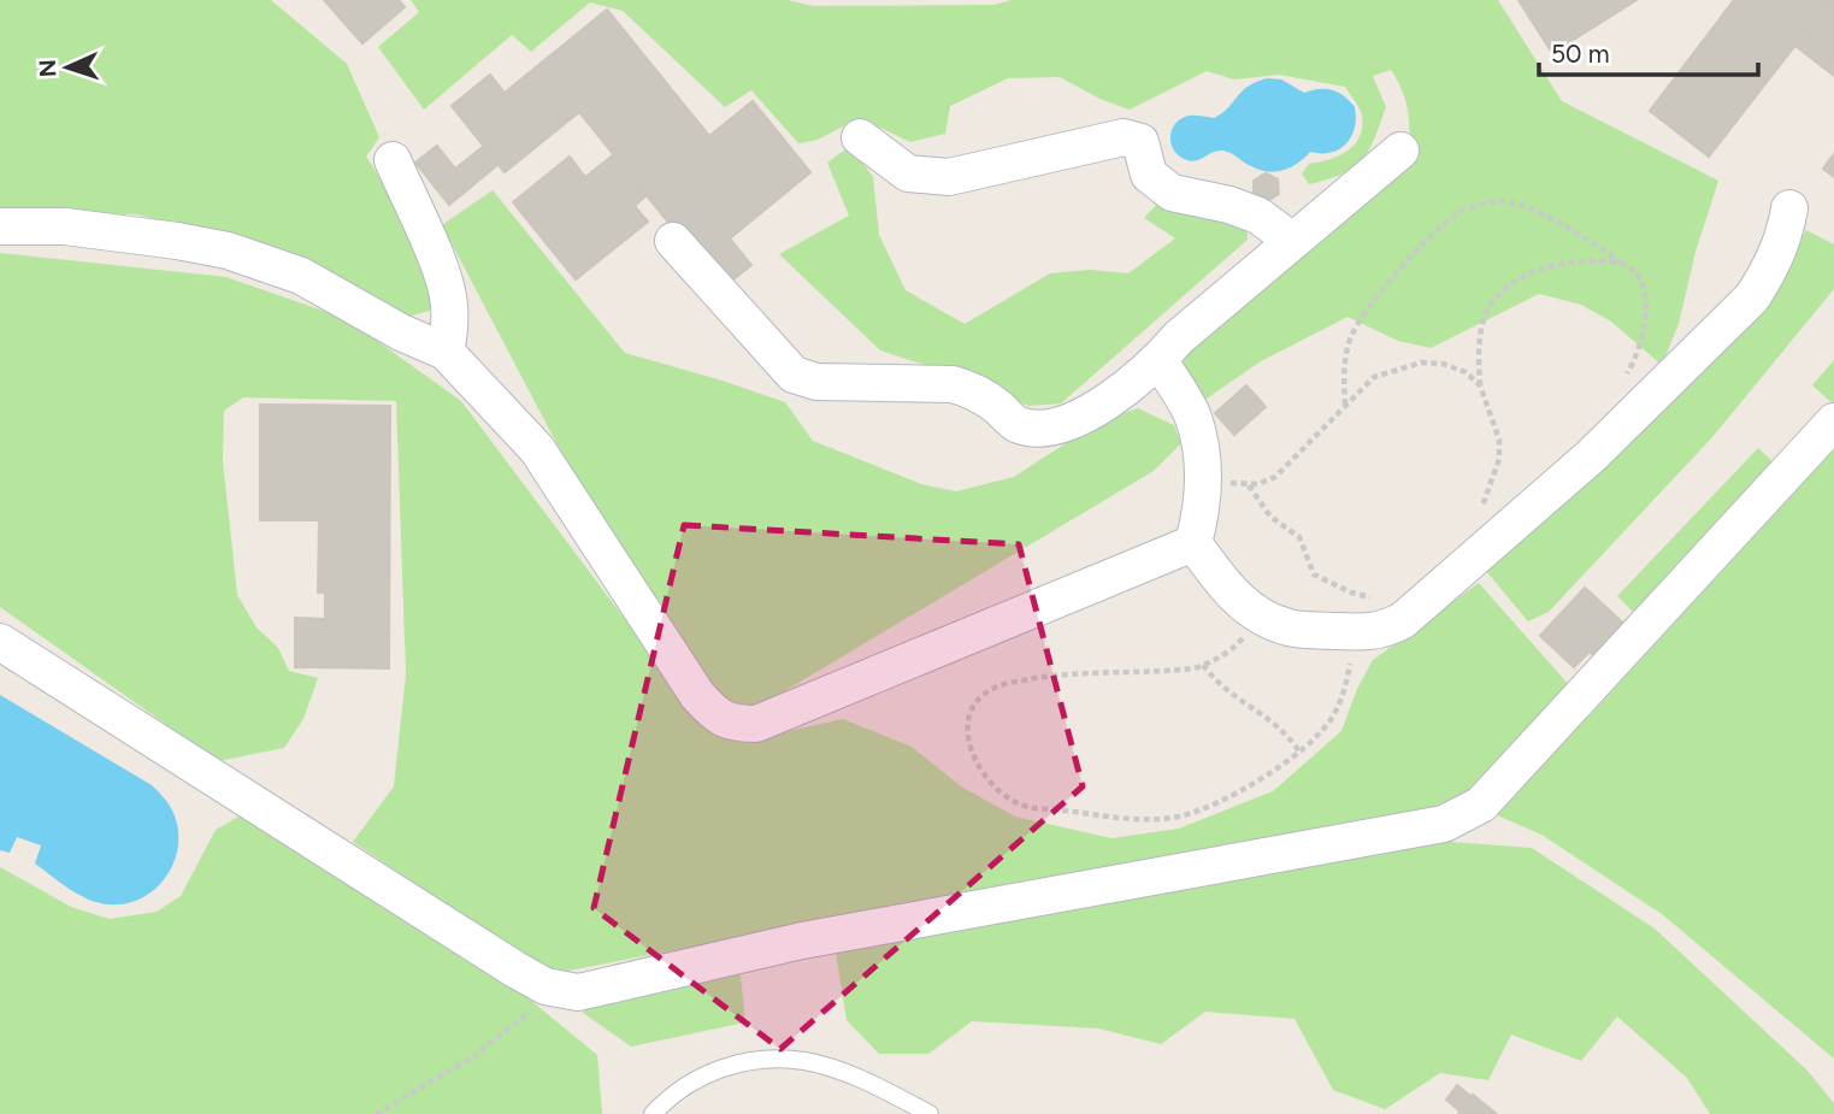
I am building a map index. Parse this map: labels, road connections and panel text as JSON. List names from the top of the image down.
{
  "scale_bar": "50 m",
  "north": "left"
}
